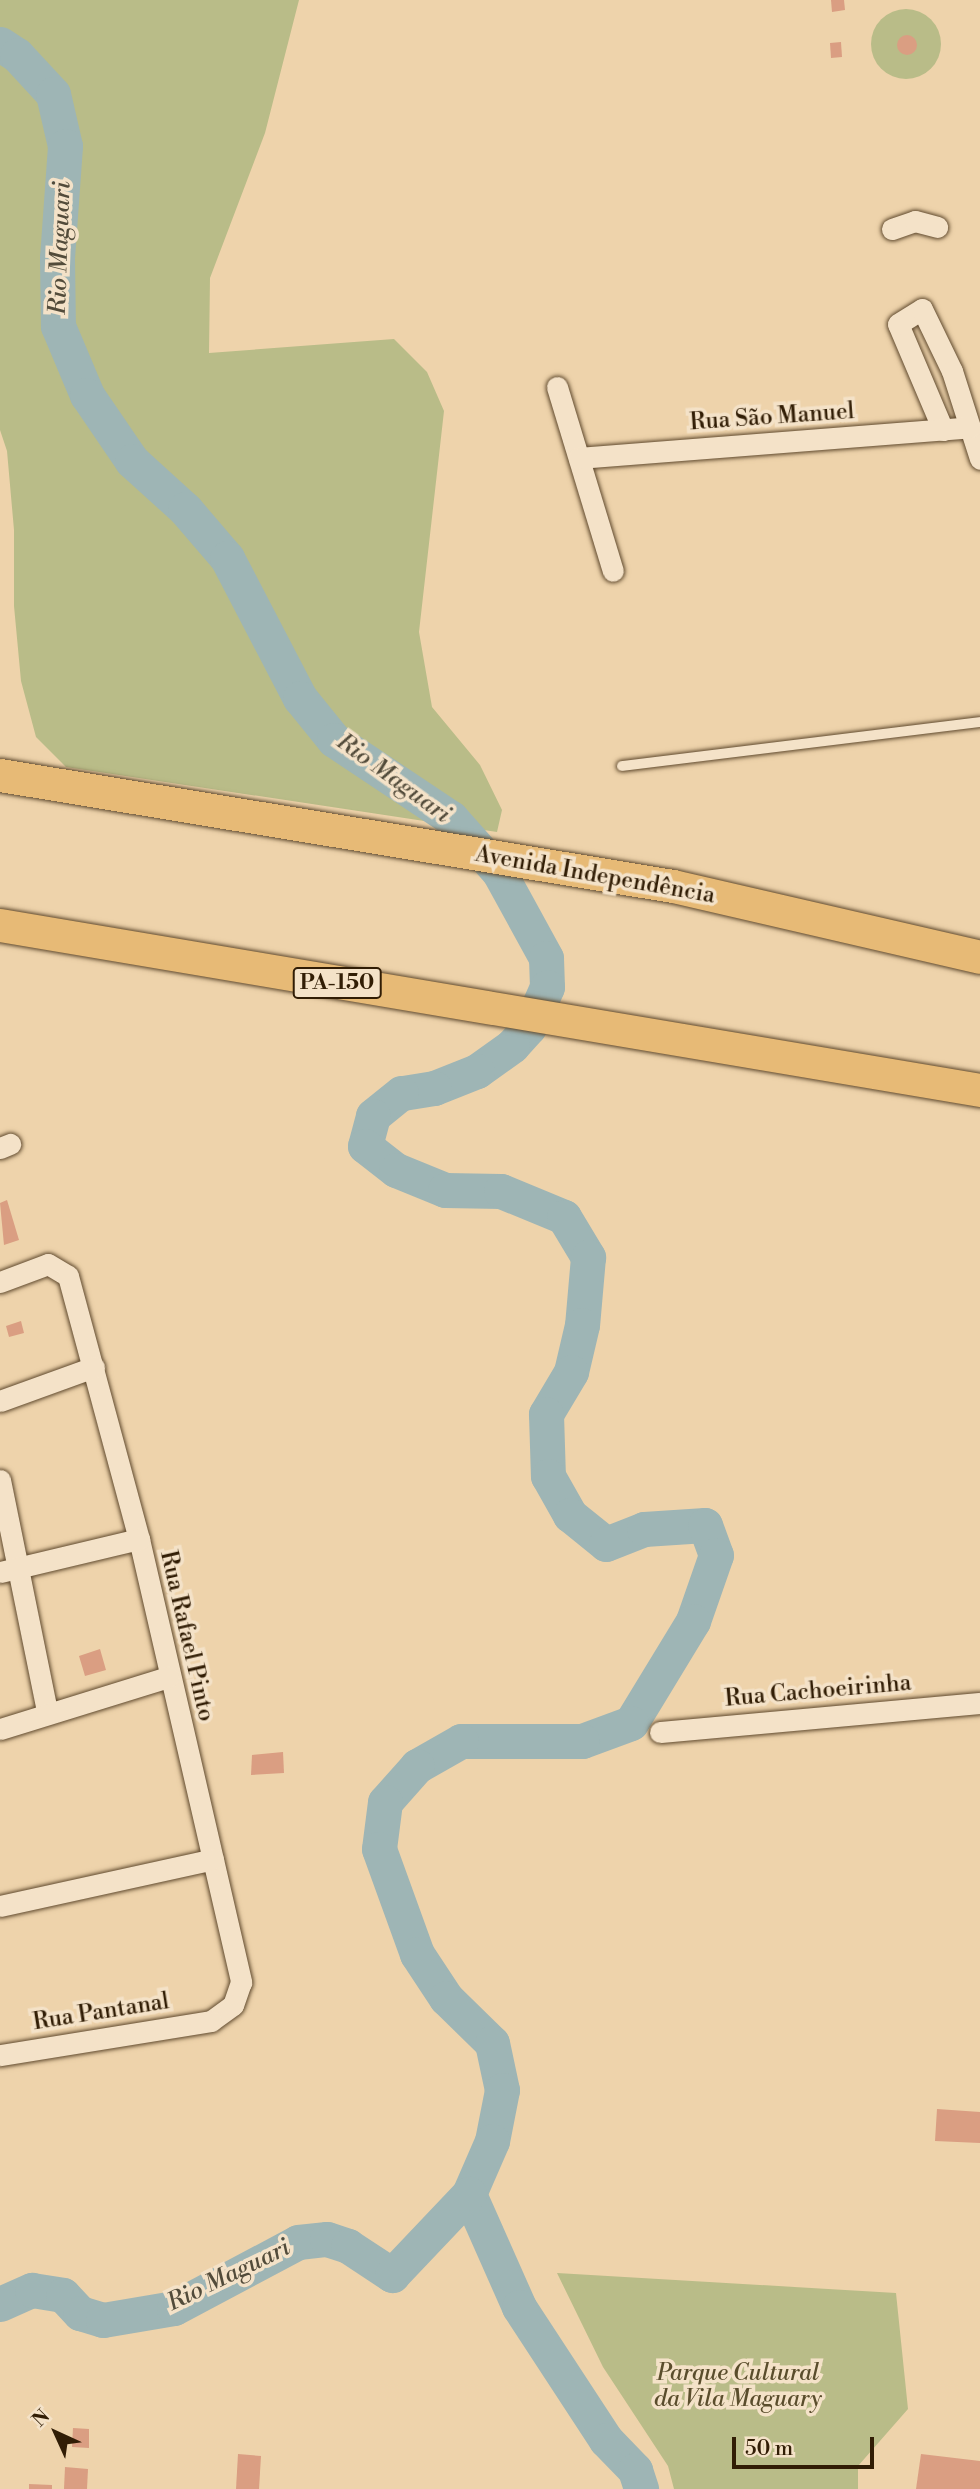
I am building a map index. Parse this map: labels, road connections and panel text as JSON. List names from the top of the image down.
{
  "streets": {
    "main road": ["Avenida Independência", "PA-150"],
    "street": [
      "Rua São Manuel",
      "Rua Rafael Pinto",
      "Rua Cachoeirinha",
      "Rua Pantanal"
    ]
  },
  "crossings": [
    ["Rua Rafael Pinto", "Rua Pantanal"]
  ],
  "water": ["Rio Maguari"],
  "parks": ["Parque Cultural da Vila Maguary"],
  "scale_bar": "50 m",
  "north": "top left"
}
